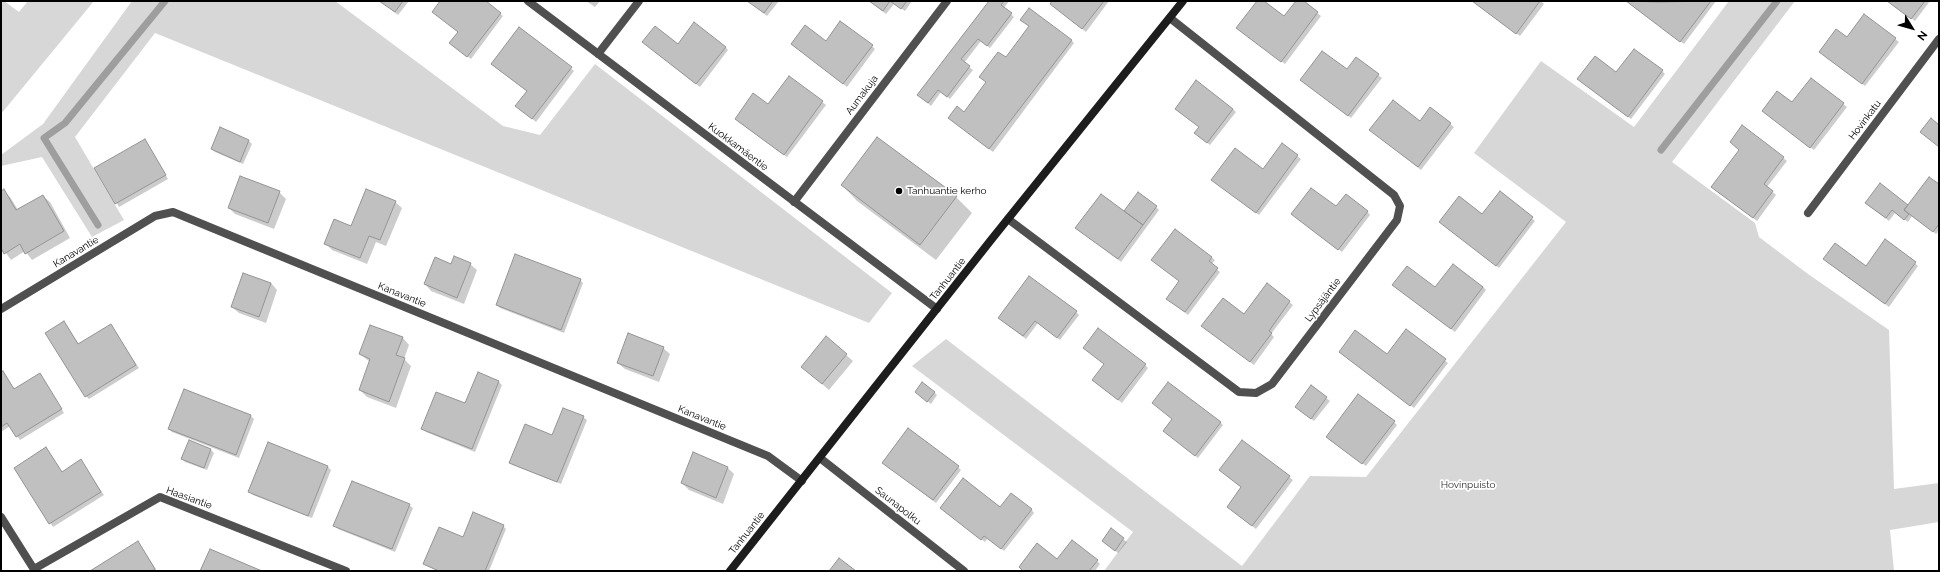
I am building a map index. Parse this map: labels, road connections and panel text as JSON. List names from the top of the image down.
{
  "streets": {
    "street": [
      "Aumakuja",
      "Hovinkatu",
      "Kuokkamäentie",
      "Kanavantie",
      "Tanhuantie",
      "Lypsäjäntie",
      "Haasiantie",
      "Saunapolku"
    ]
  },
  "crossings": [
    ["Aumakuja", "Kuokkamäentie"],
    ["Kuokkamäentie", "Tanhuantie"],
    ["Kanavantie", "Tanhuantie"],
    ["Tanhuantie", "Lypsäjäntie"],
    ["Tanhuantie", "Saunapolku"]
  ],
  "parks": ["Hovinpuisto"],
  "places": ["Tanhuantie kerho"],
  "north": "bottom right"
}
